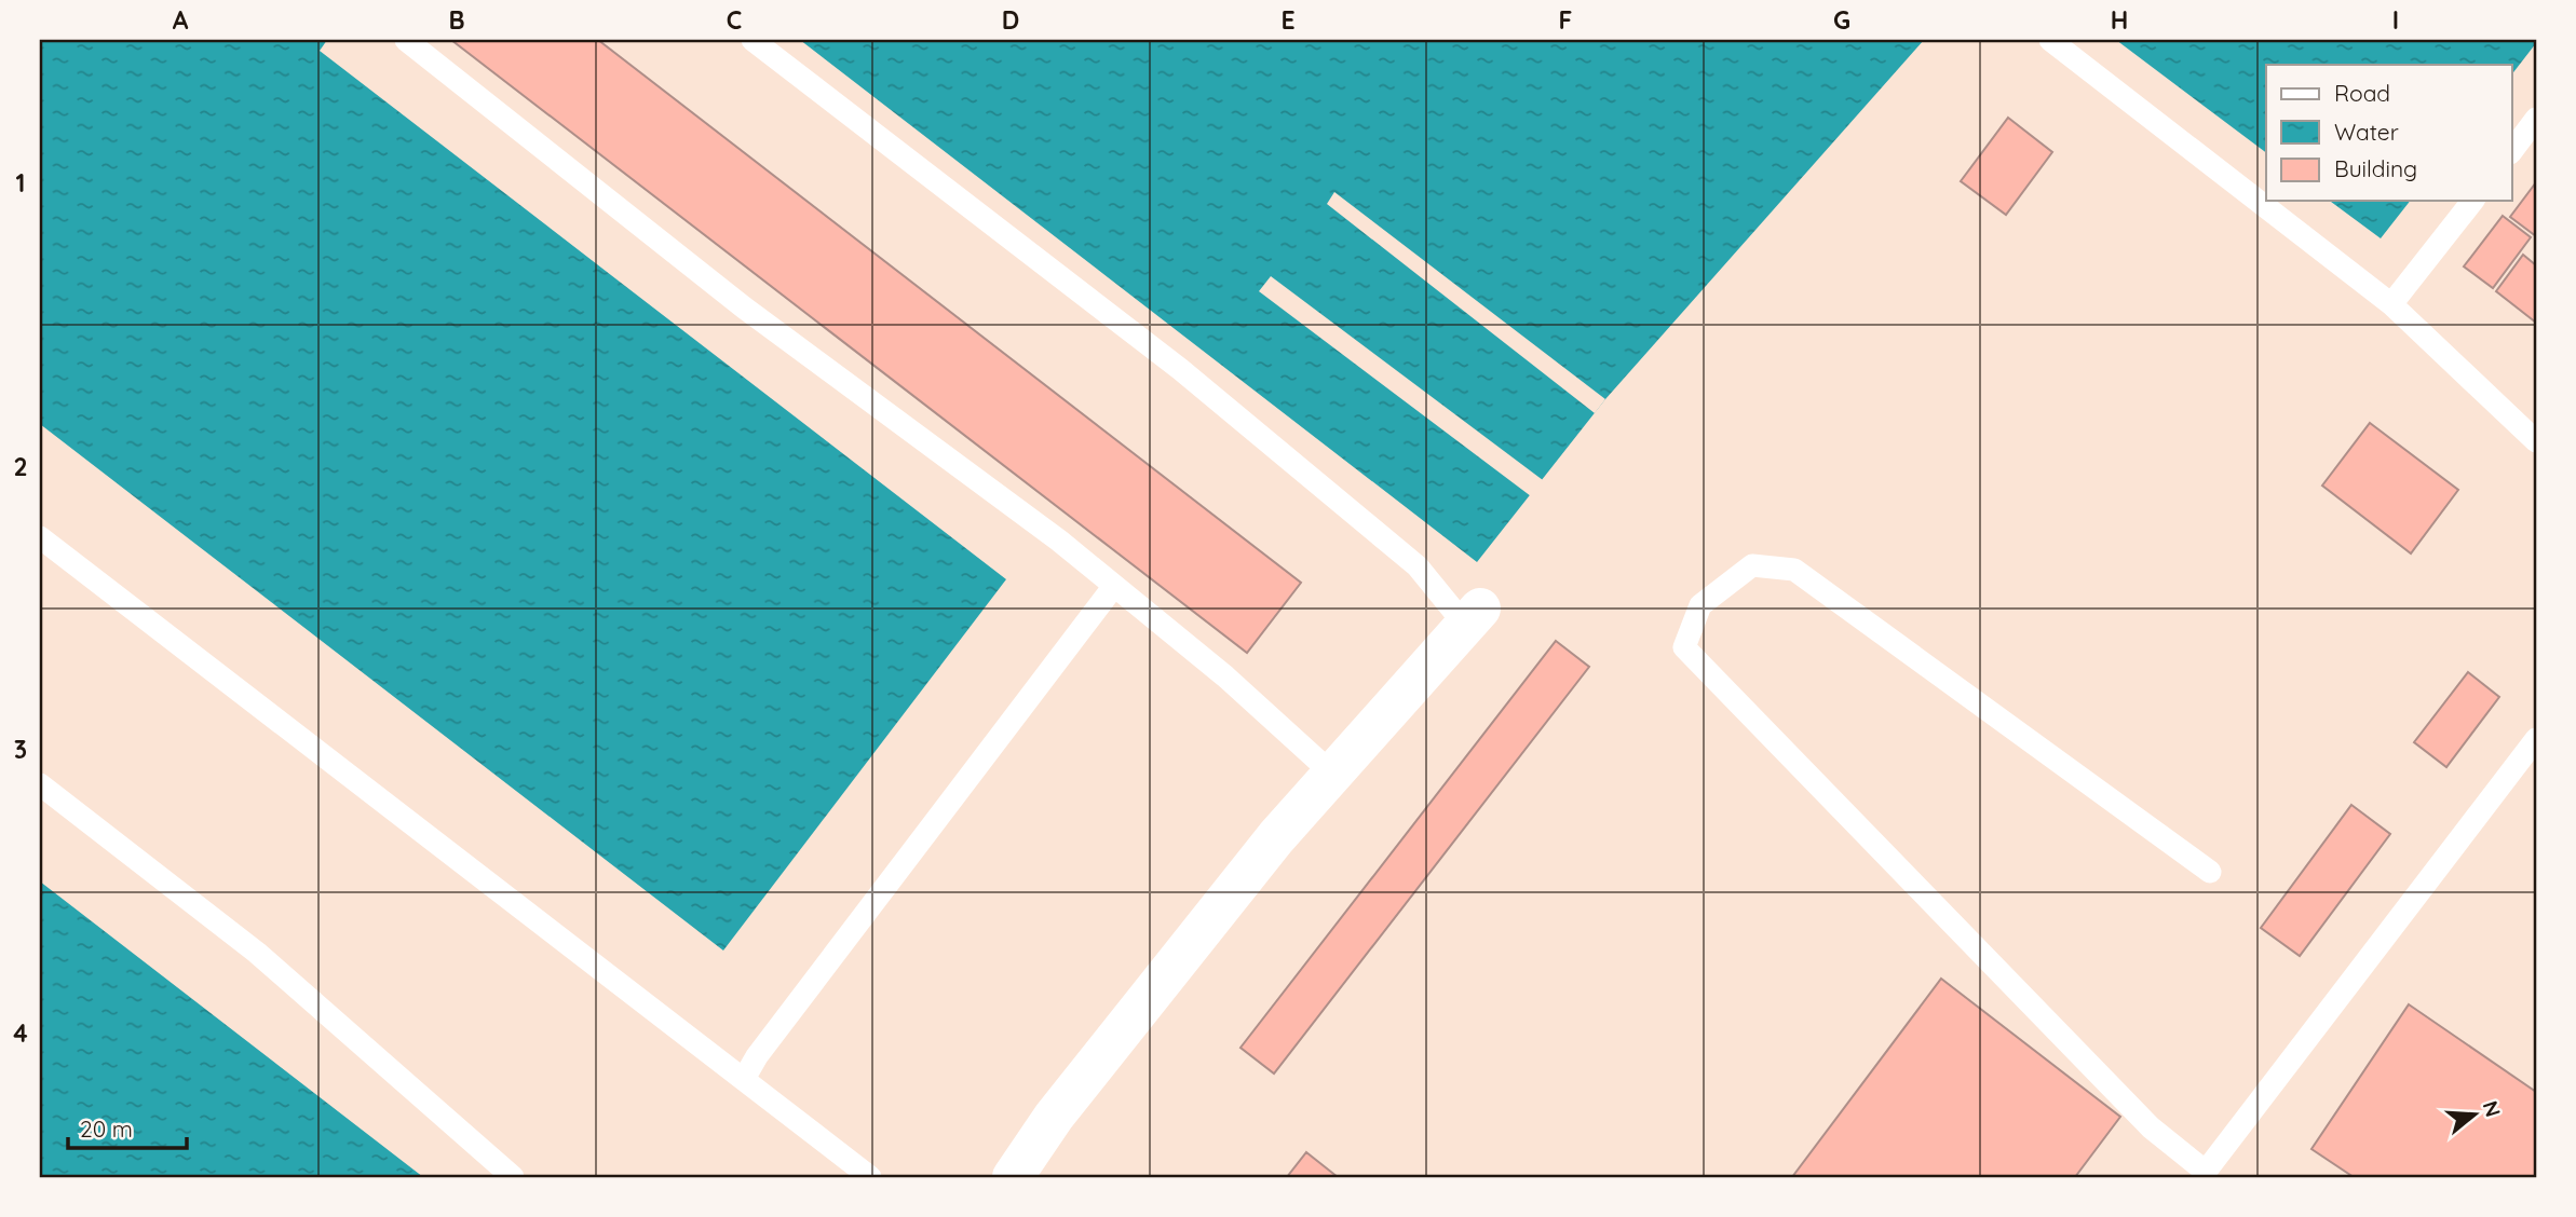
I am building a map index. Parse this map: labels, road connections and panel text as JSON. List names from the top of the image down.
{
  "legend": ["Road", "Water", "Building"],
  "scale_bar": "20 m",
  "north": "right",
  "grid": {
    "columns": [
      "A",
      "B",
      "C",
      "D",
      "E",
      "F",
      "G",
      "H",
      "I"
    ],
    "rows": [
      "1",
      "2",
      "3",
      "4"
    ]
  }
}
